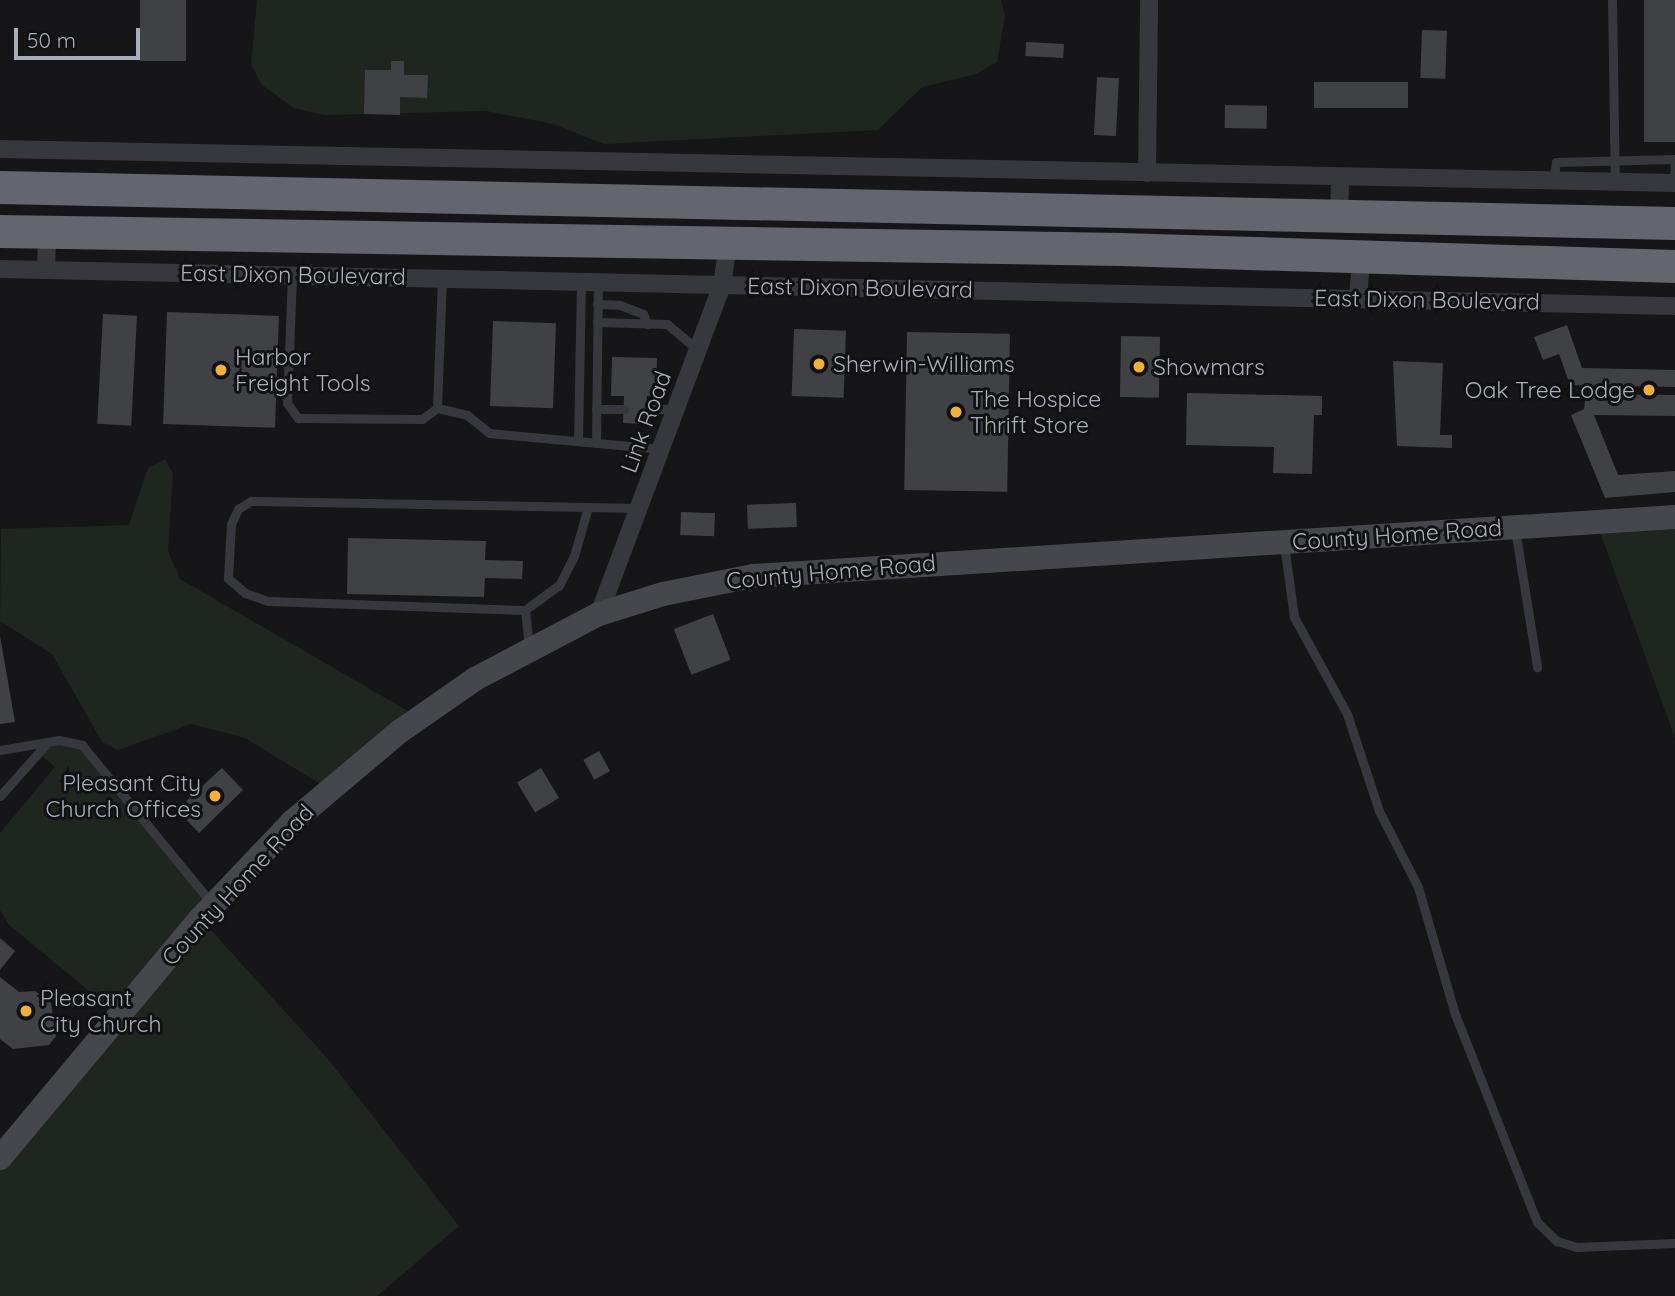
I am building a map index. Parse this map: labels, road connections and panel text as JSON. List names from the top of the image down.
{
  "streets": {
    "highway": ["East Dixon Boulevard"],
    "street": ["Link Road", "County Home Road"]
  },
  "crossings": [
    ["East Dixon Boulevard", "Link Road"],
    ["Link Road", "County Home Road"]
  ],
  "places": [
    "Sherwin-Williams",
    "Showmars",
    "Harbor Freight Tools",
    "Oak Tree Lodge",
    "The Hospice Thrift Store",
    "Pleasant City Church Offices",
    "Pleasant City Church"
  ],
  "scale_bar": "50 m"
}
